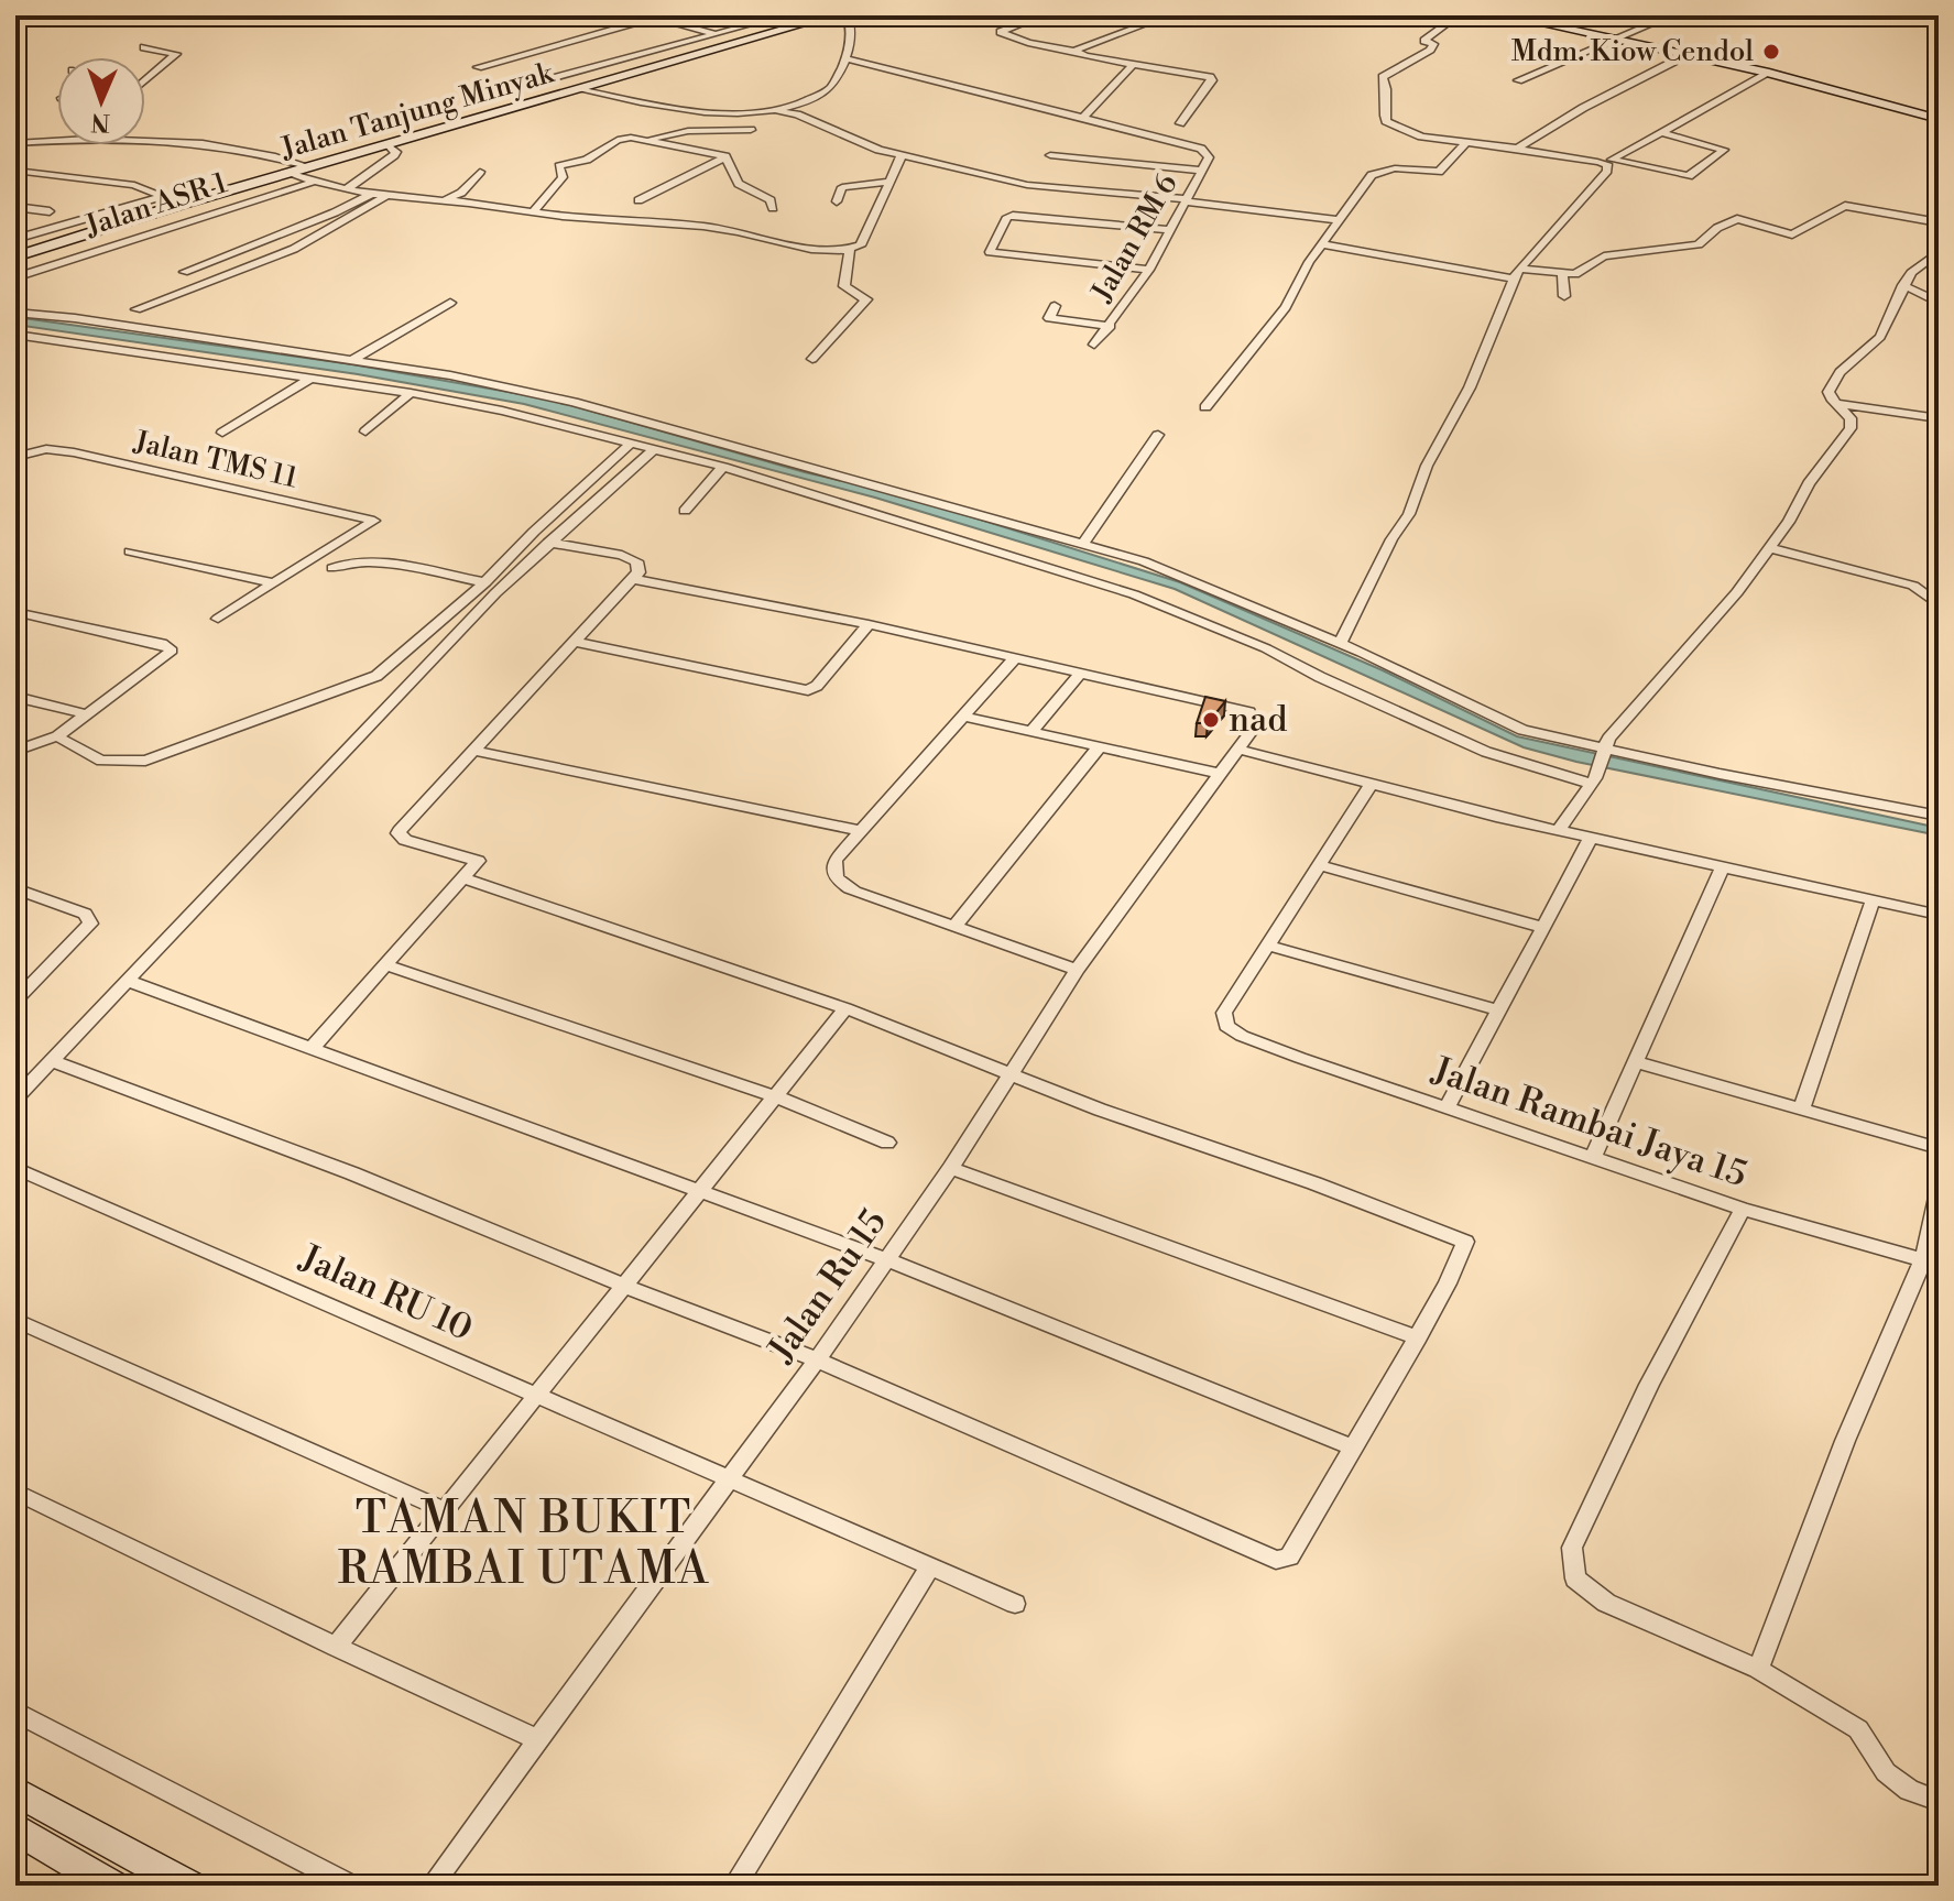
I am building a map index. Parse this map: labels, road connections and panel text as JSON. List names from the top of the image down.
{
  "streets": {
    "main road": ["Jalan Tanjung Minyak"],
    "street": [
      "Jalan ASR 1",
      "Jalan RM 6",
      "Jalan TMS 11",
      "Jalan Rambai Jaya 15",
      "Jalan Ru 15",
      "Jalan RU 10"
    ]
  },
  "crossings": [
    ["Jalan Ru 15", "Jalan RU 10"]
  ],
  "districts": ["TAMAN BUKIT RAMBAI UTAMA"],
  "places": ["Mdm. Kiow Cendol", "nad"],
  "north": "bottom"
}
